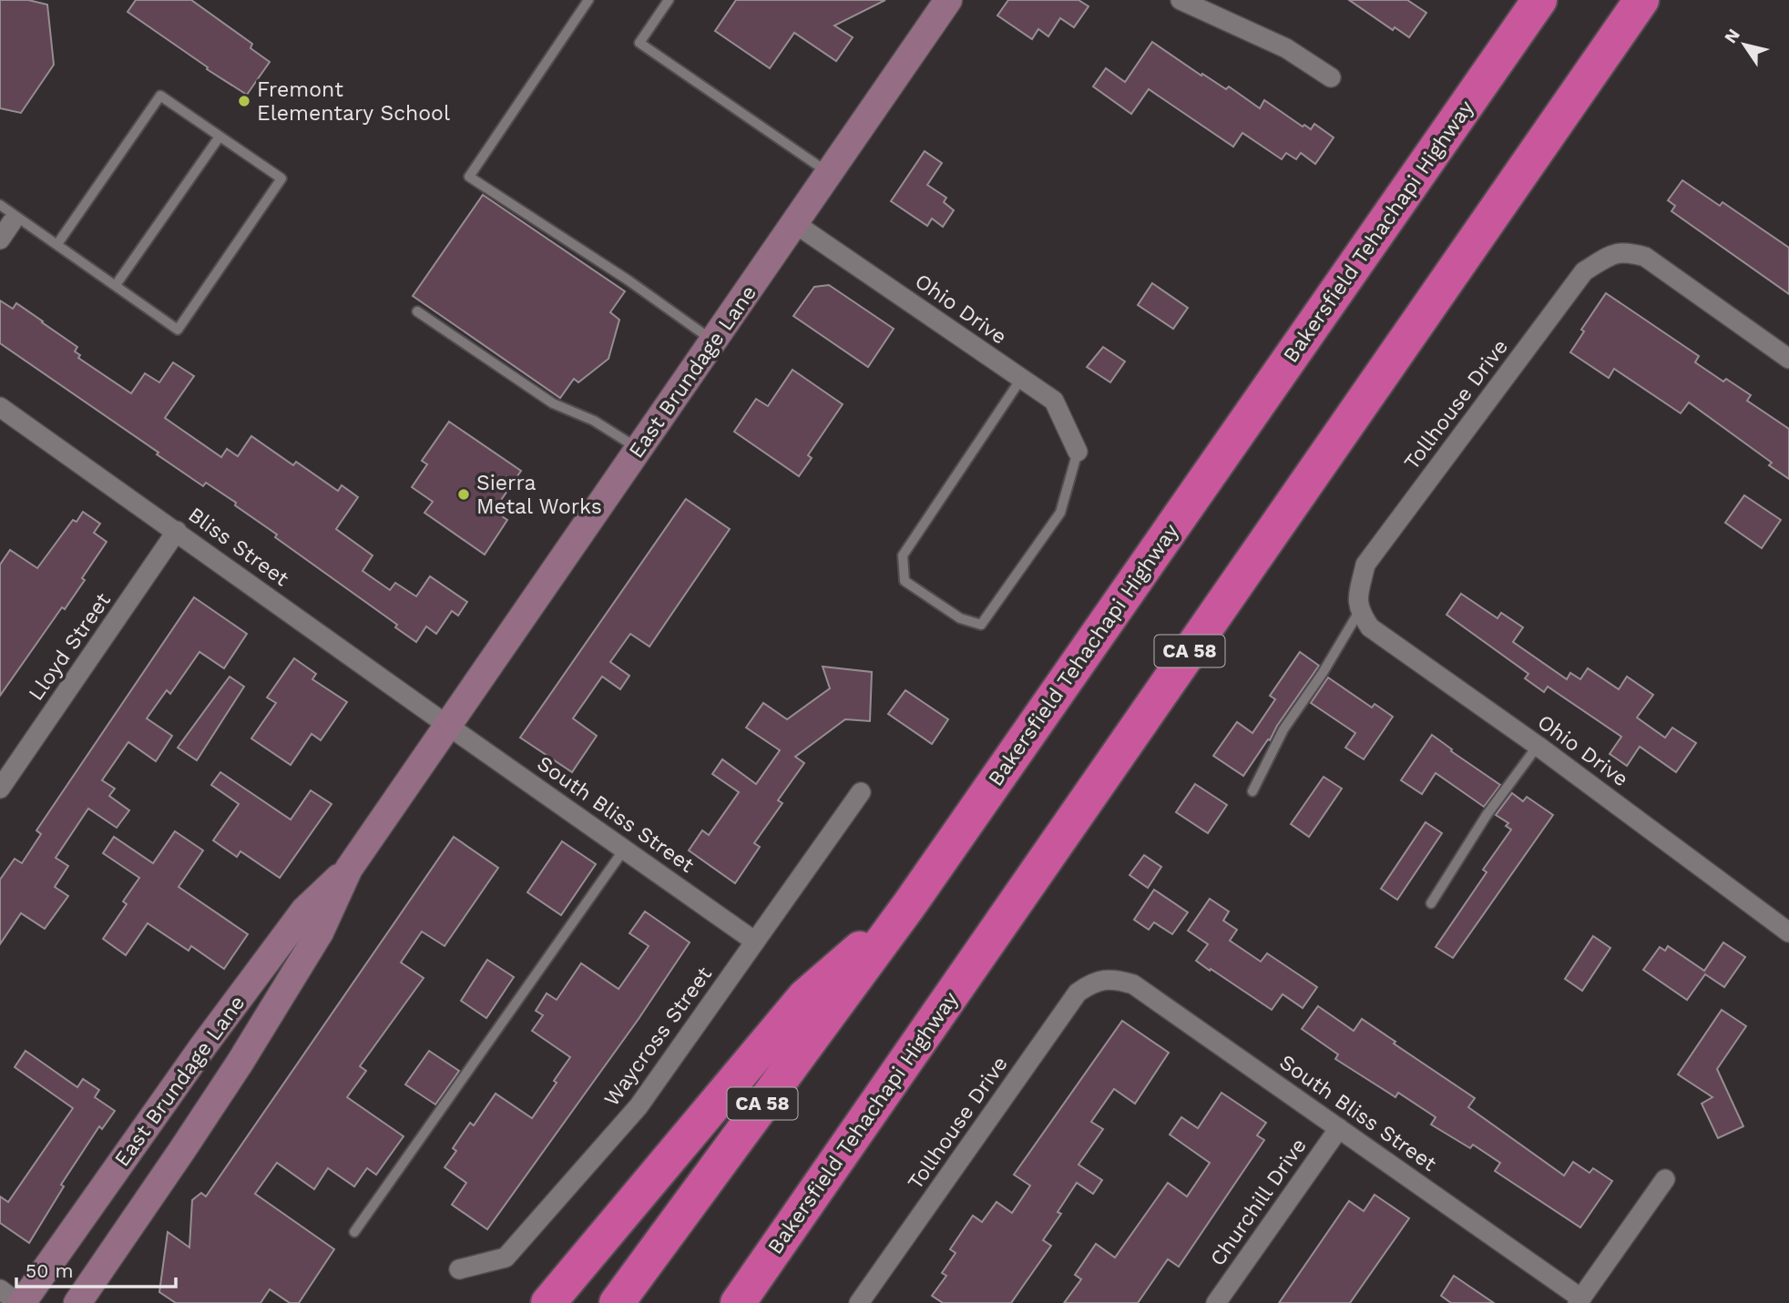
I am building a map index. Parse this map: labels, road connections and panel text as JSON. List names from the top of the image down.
{
  "streets": {
    "highway": ["Bakersfield Tehachapi Highway", "CA 58"],
    "main road": ["East Brundage Lane"],
    "street": [
      "Ohio Drive",
      "Tollhouse Drive",
      "Bliss Street",
      "Lloyd Street",
      "South Bliss Street",
      "Waycross Street",
      "Churchill Drive"
    ]
  },
  "crossings": [
    ["Ohio Drive", "East Brundage Lane"],
    ["Ohio Drive", "Tollhouse Drive"],
    ["East Brundage Lane", "Bliss Street"],
    ["East Brundage Lane", "South Bliss Street"],
    ["Tollhouse Drive", "South Bliss Street"],
    ["Bliss Street", "Lloyd Street"],
    ["Bliss Street", "South Bliss Street"],
    ["South Bliss Street", "Waycross Street"],
    ["South Bliss Street", "Churchill Drive"]
  ],
  "places": ["Fremont Elementary School", "Sierra Metal Works"],
  "scale_bar": "50 m",
  "north": "top left"
}
